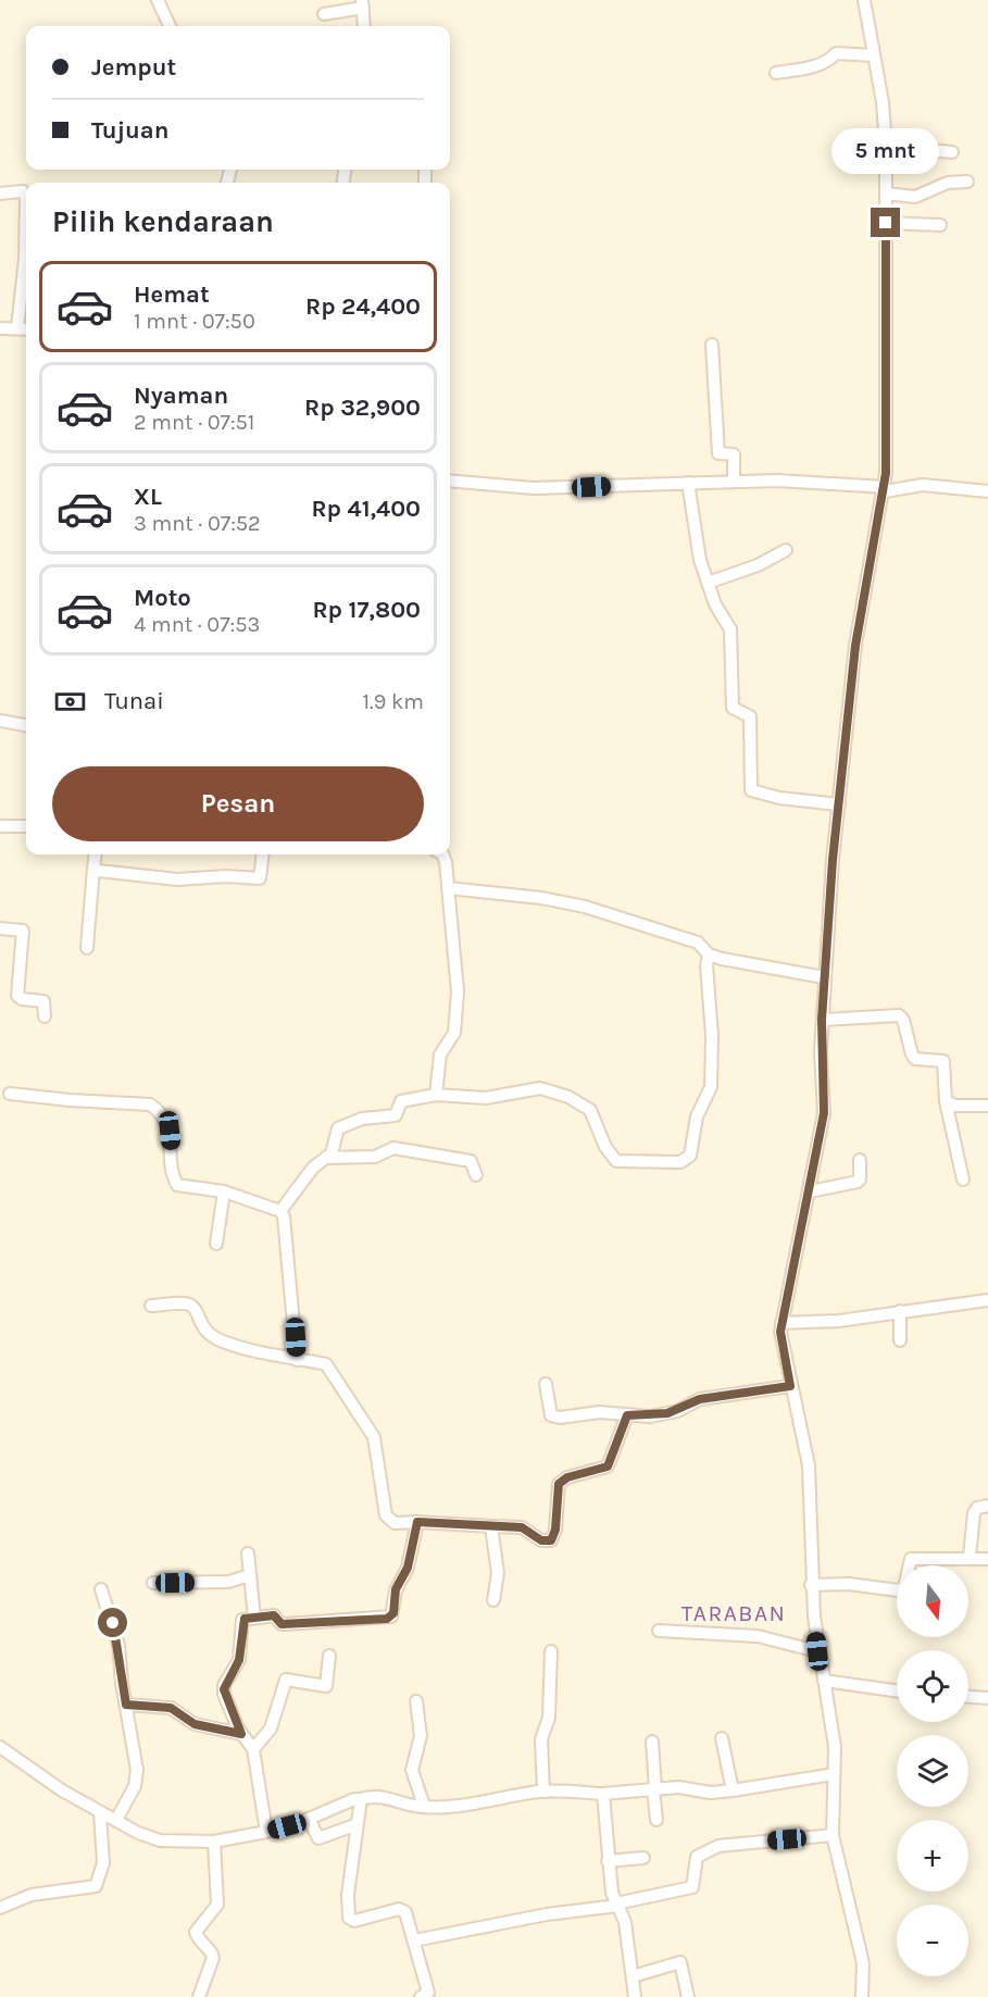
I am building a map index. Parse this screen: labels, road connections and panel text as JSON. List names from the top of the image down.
{
  "districts": ["TARABAN"],
  "north": "bottom",
  "page": {
    "banner": ["Jemput", "Tujuan"],
    "bubble": "5 mnt",
    "heading": "Pilih kendaraan",
    "list": [
      {
        "name": "Hemat",
        "note": "1 mnt · 07:50",
        "value": "Rp 24,400"
      },
      {
        "name": "Nyaman",
        "note": "2 mnt · 07:51",
        "value": "Rp 32,900"
      },
      {
        "name": "XL",
        "note": "3 mnt · 07:52",
        "value": "Rp 41,400"
      },
      {
        "name": "Moto",
        "note": "4 mnt · 07:53",
        "value": "Rp 17,800"
      }
    ],
    "pay": ["Tunai", "1.9 km"],
    "buttons": "Pesan",
    "map_buttons": ["+", "−"]
  }
}
